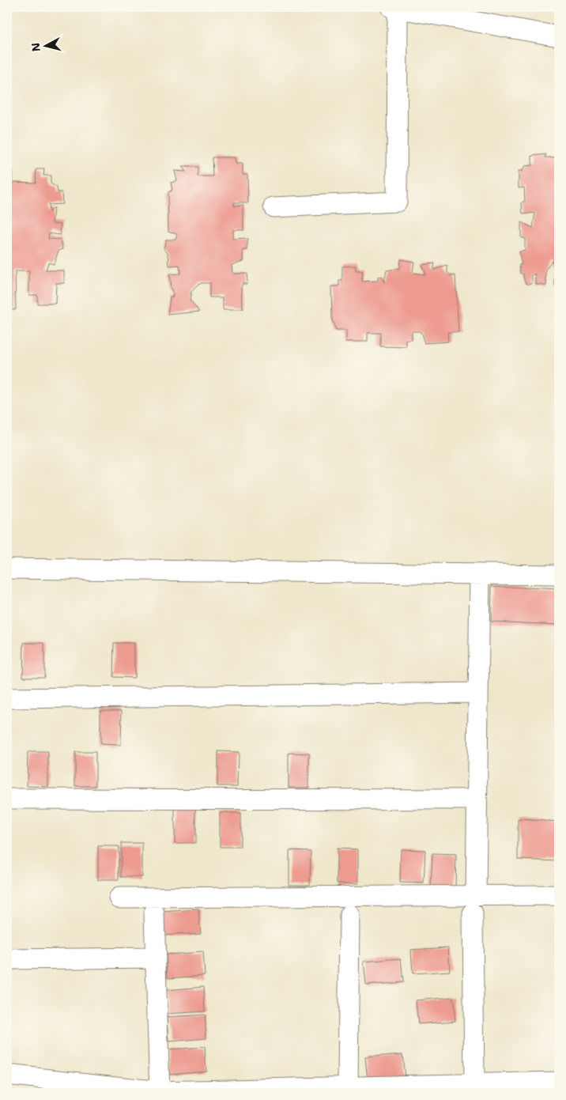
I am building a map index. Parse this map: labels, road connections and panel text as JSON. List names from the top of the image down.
{
  "north": "left"
}
